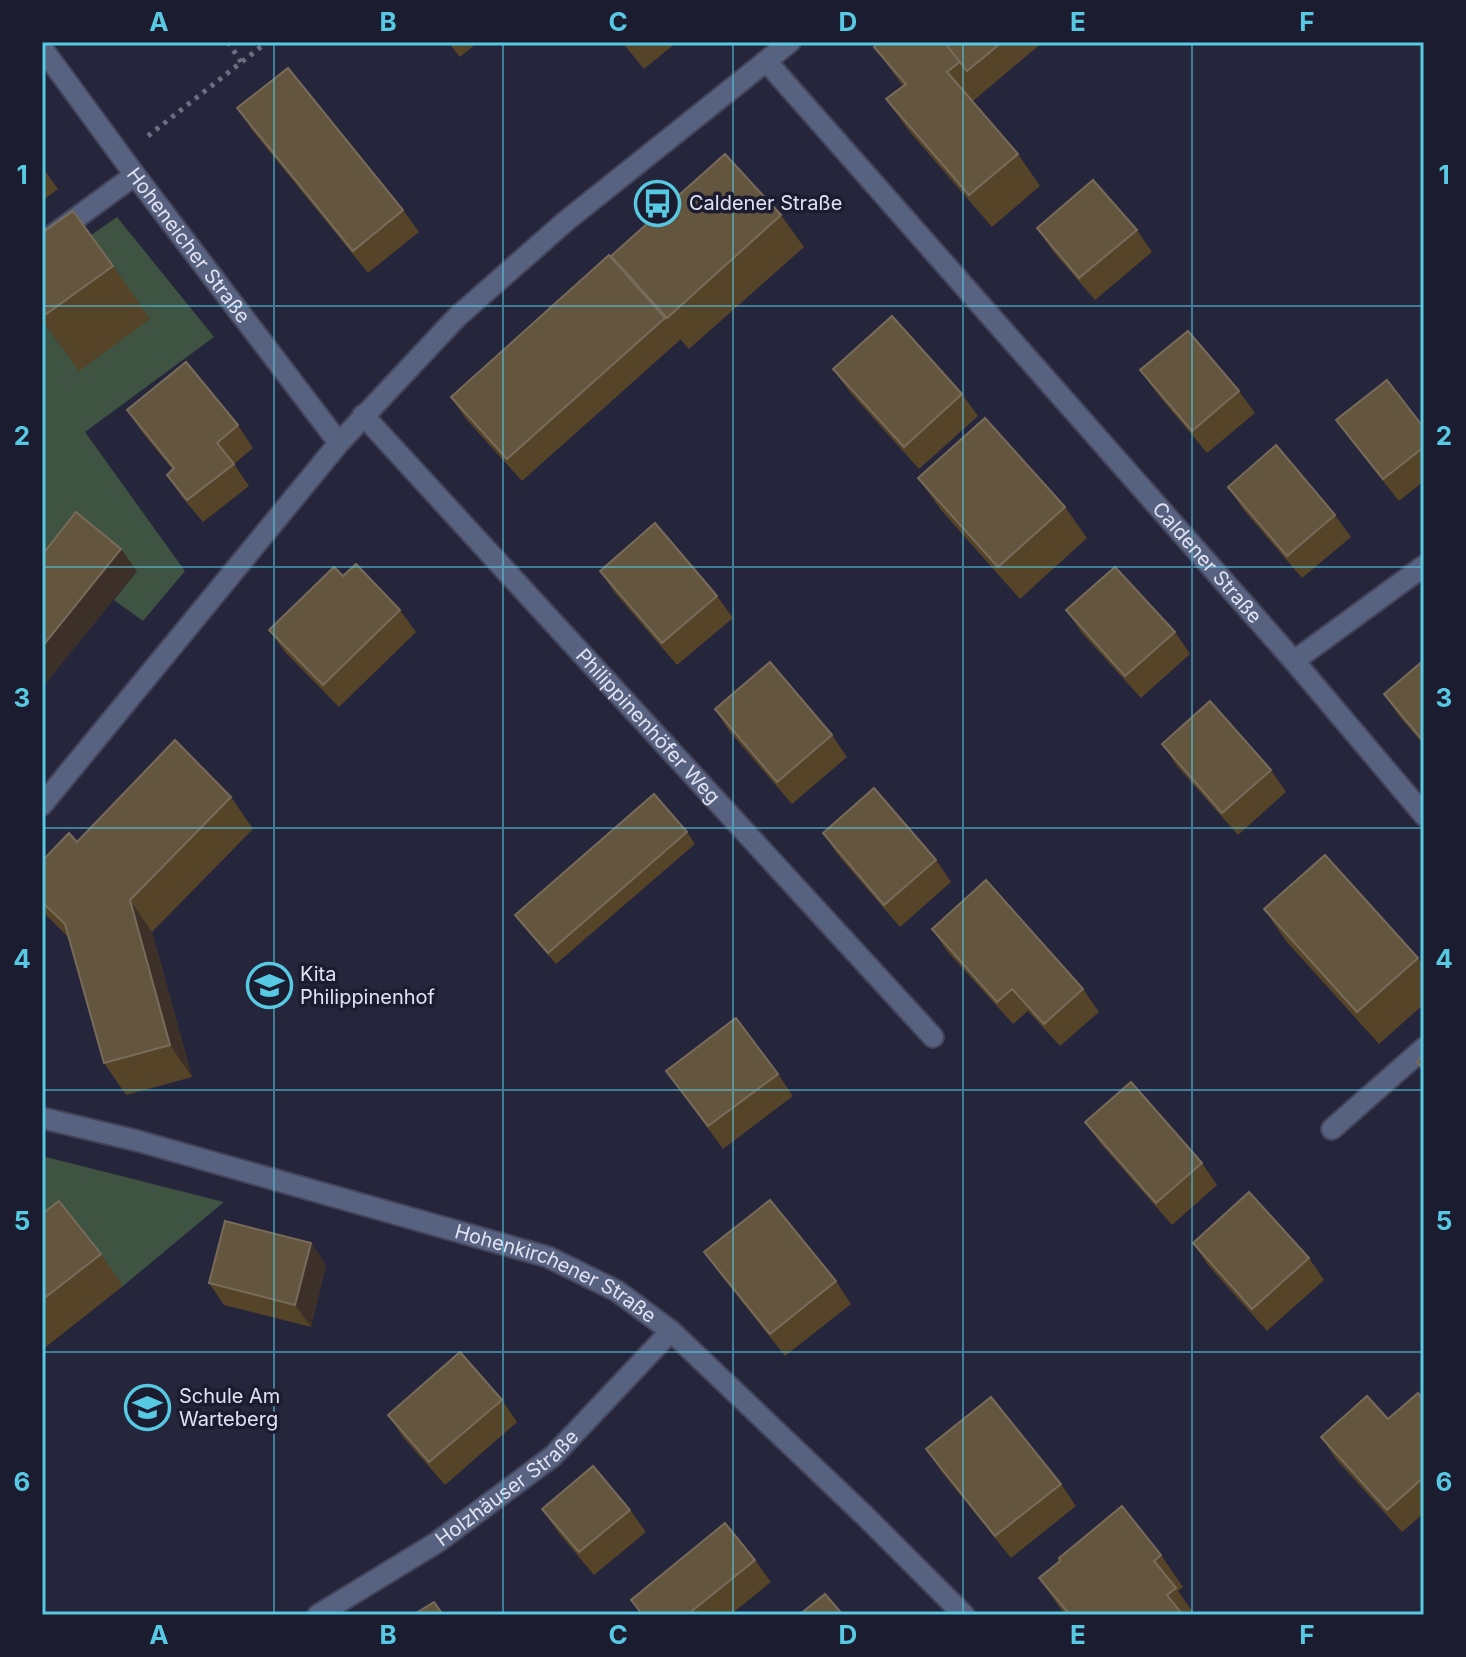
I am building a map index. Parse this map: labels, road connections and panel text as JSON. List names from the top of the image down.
{
  "streets": {
    "street": [
      "Hoheneicher Straße",
      "Caldener Straße",
      "Philippinenhöfer Weg",
      "Hohenkirchener Straße",
      "Holzhäuser Straße"
    ]
  },
  "crossings": [
    ["Hohenkirchener Straße", "Holzhäuser Straße"]
  ],
  "places": {
    "bus stop": ["Caldener Straße"],
    "school or university": ["Kita Philippinenhof", "Schule Am Warteberg"]
  },
  "grid": {
    "columns": [
      "A",
      "B",
      "C",
      "D",
      "E",
      "F"
    ],
    "rows": [
      "1",
      "2",
      "3",
      "4",
      "5",
      "6"
    ]
  }
}
